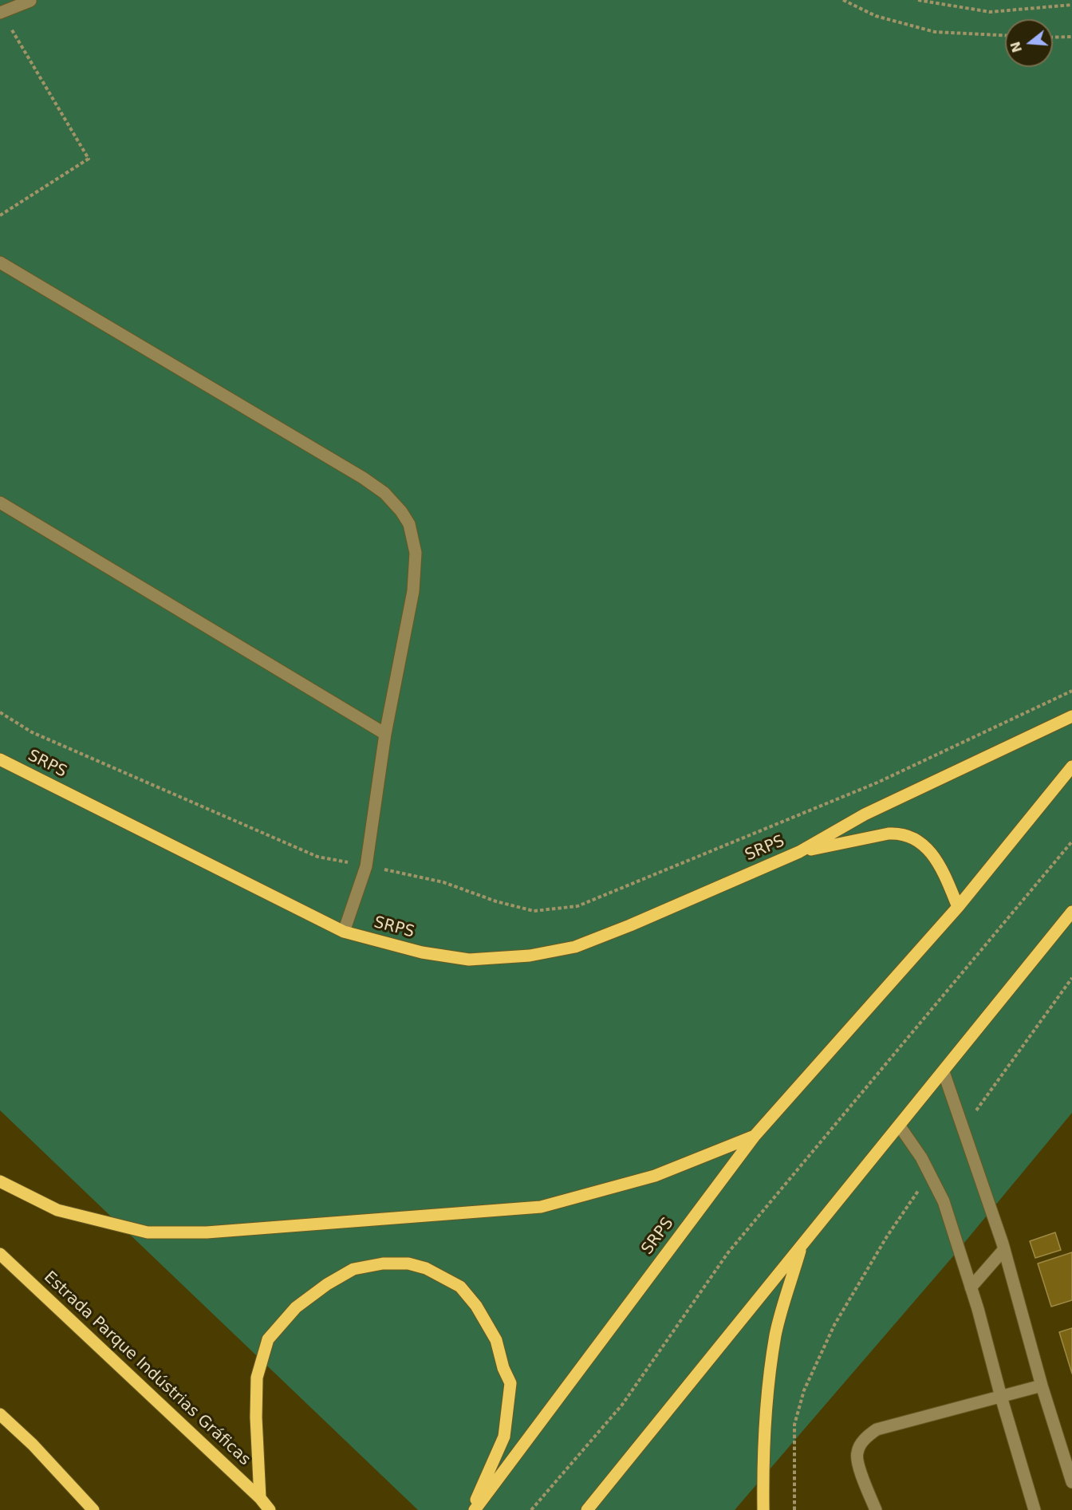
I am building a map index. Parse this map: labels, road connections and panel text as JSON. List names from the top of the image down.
{
  "streets": {
    "main road": ["SRPS", "Estrada Parque Indústrias Gráficas"]
  },
  "north": "left"
}
